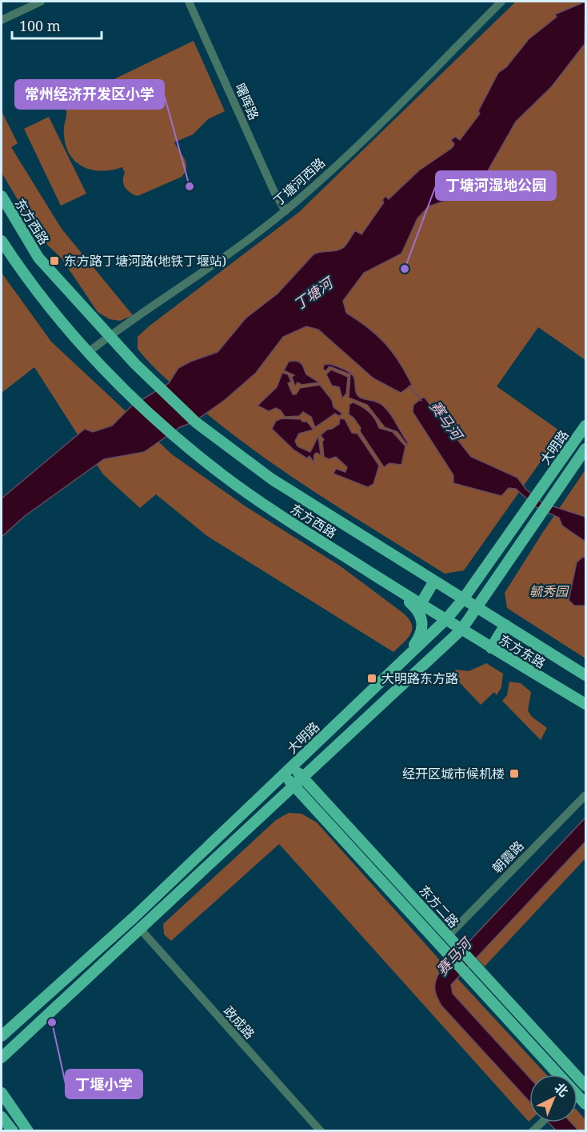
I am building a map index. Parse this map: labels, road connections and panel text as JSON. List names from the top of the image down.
{
  "streets": {
    "main road": [
      "东方西路",
      "大明路",
      "东方东路",
      "东方二路"
    ],
    "street": [
      "曙晖路",
      "丁塘河西路",
      "朝霞路",
      "政成路"
    ]
  },
  "crossings": [
    ["曙晖路", "丁塘河西路"],
    ["丁塘河西路", "东方西路"],
    ["东方西路", "大明路"],
    ["东方西路", "东方东路"],
    ["大明路", "东方东路"],
    ["大明路", "东方二路"],
    ["大明路", "政成路"],
    ["朝霞路", "东方二路"]
  ],
  "water": ["丁塘河", "赛马河"],
  "parks": ["毓秀园"],
  "places": {
    "other": ["常州经济开发区小学", "丁塘河湿地公园", "丁堰小学"],
    "transit": ["东方路丁塘河路(地铁丁堰站)", "大明路东方路", "经开区城市候机楼"]
  },
  "scale_bar": "100 m",
  "north": "top right"
}
